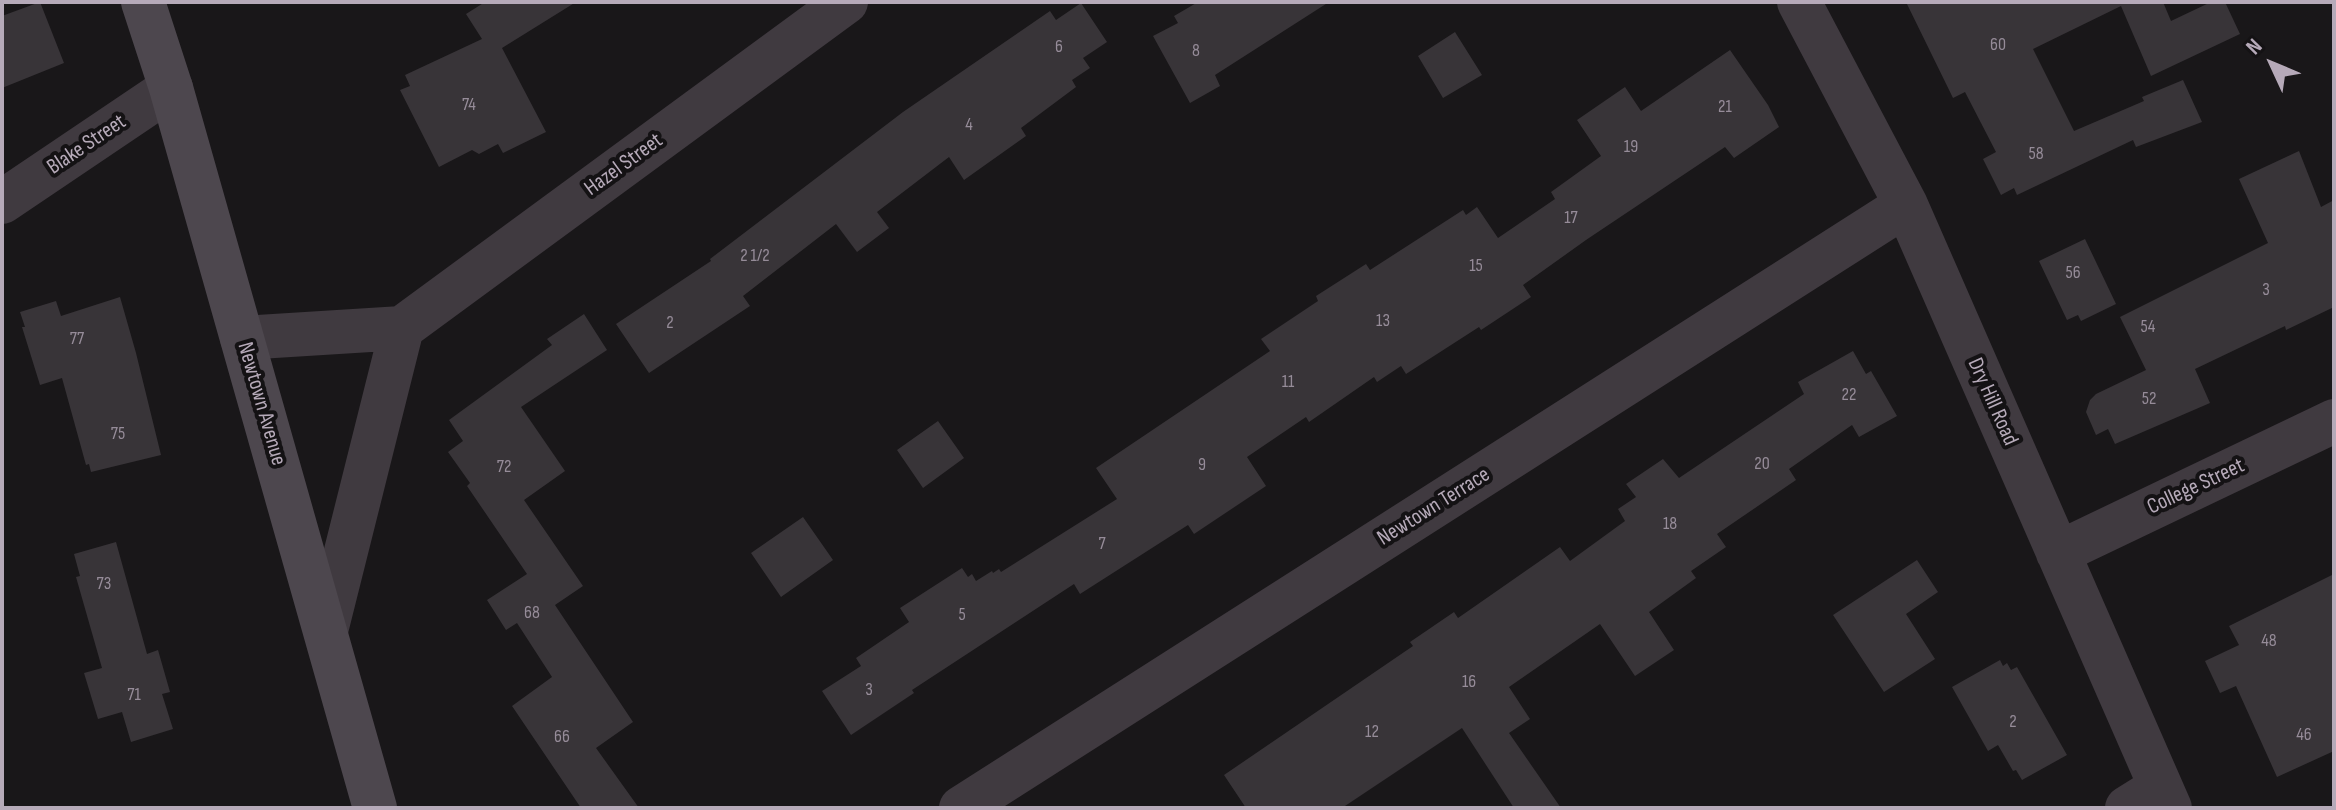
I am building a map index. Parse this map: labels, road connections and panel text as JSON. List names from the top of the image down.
{
  "streets": {
    "main road": ["Newtown Avenue"],
    "street": [
      "Blake Street",
      "Hazel Street",
      "Dry Hill Road",
      "College Street",
      "Newtown Terrace"
    ]
  },
  "crossings": [
    ["Blake Street", "Newtown Avenue"],
    ["Dry Hill Road", "College Street"],
    ["Dry Hill Road", "Newtown Terrace"]
  ],
  "house_numbers": [
    "60",
    "6",
    "8",
    "74",
    "21",
    "4",
    "19",
    "58",
    "17",
    "2 1/2",
    "15",
    "56",
    "3",
    "13",
    "2",
    "54",
    "77",
    "11",
    "22",
    "52",
    "75",
    "20",
    "9",
    "72",
    "18",
    "7",
    "73",
    "68",
    "5",
    "48",
    "16",
    "3",
    "71",
    "2",
    "12",
    "46",
    "66"
  ],
  "north": "top left"
}
